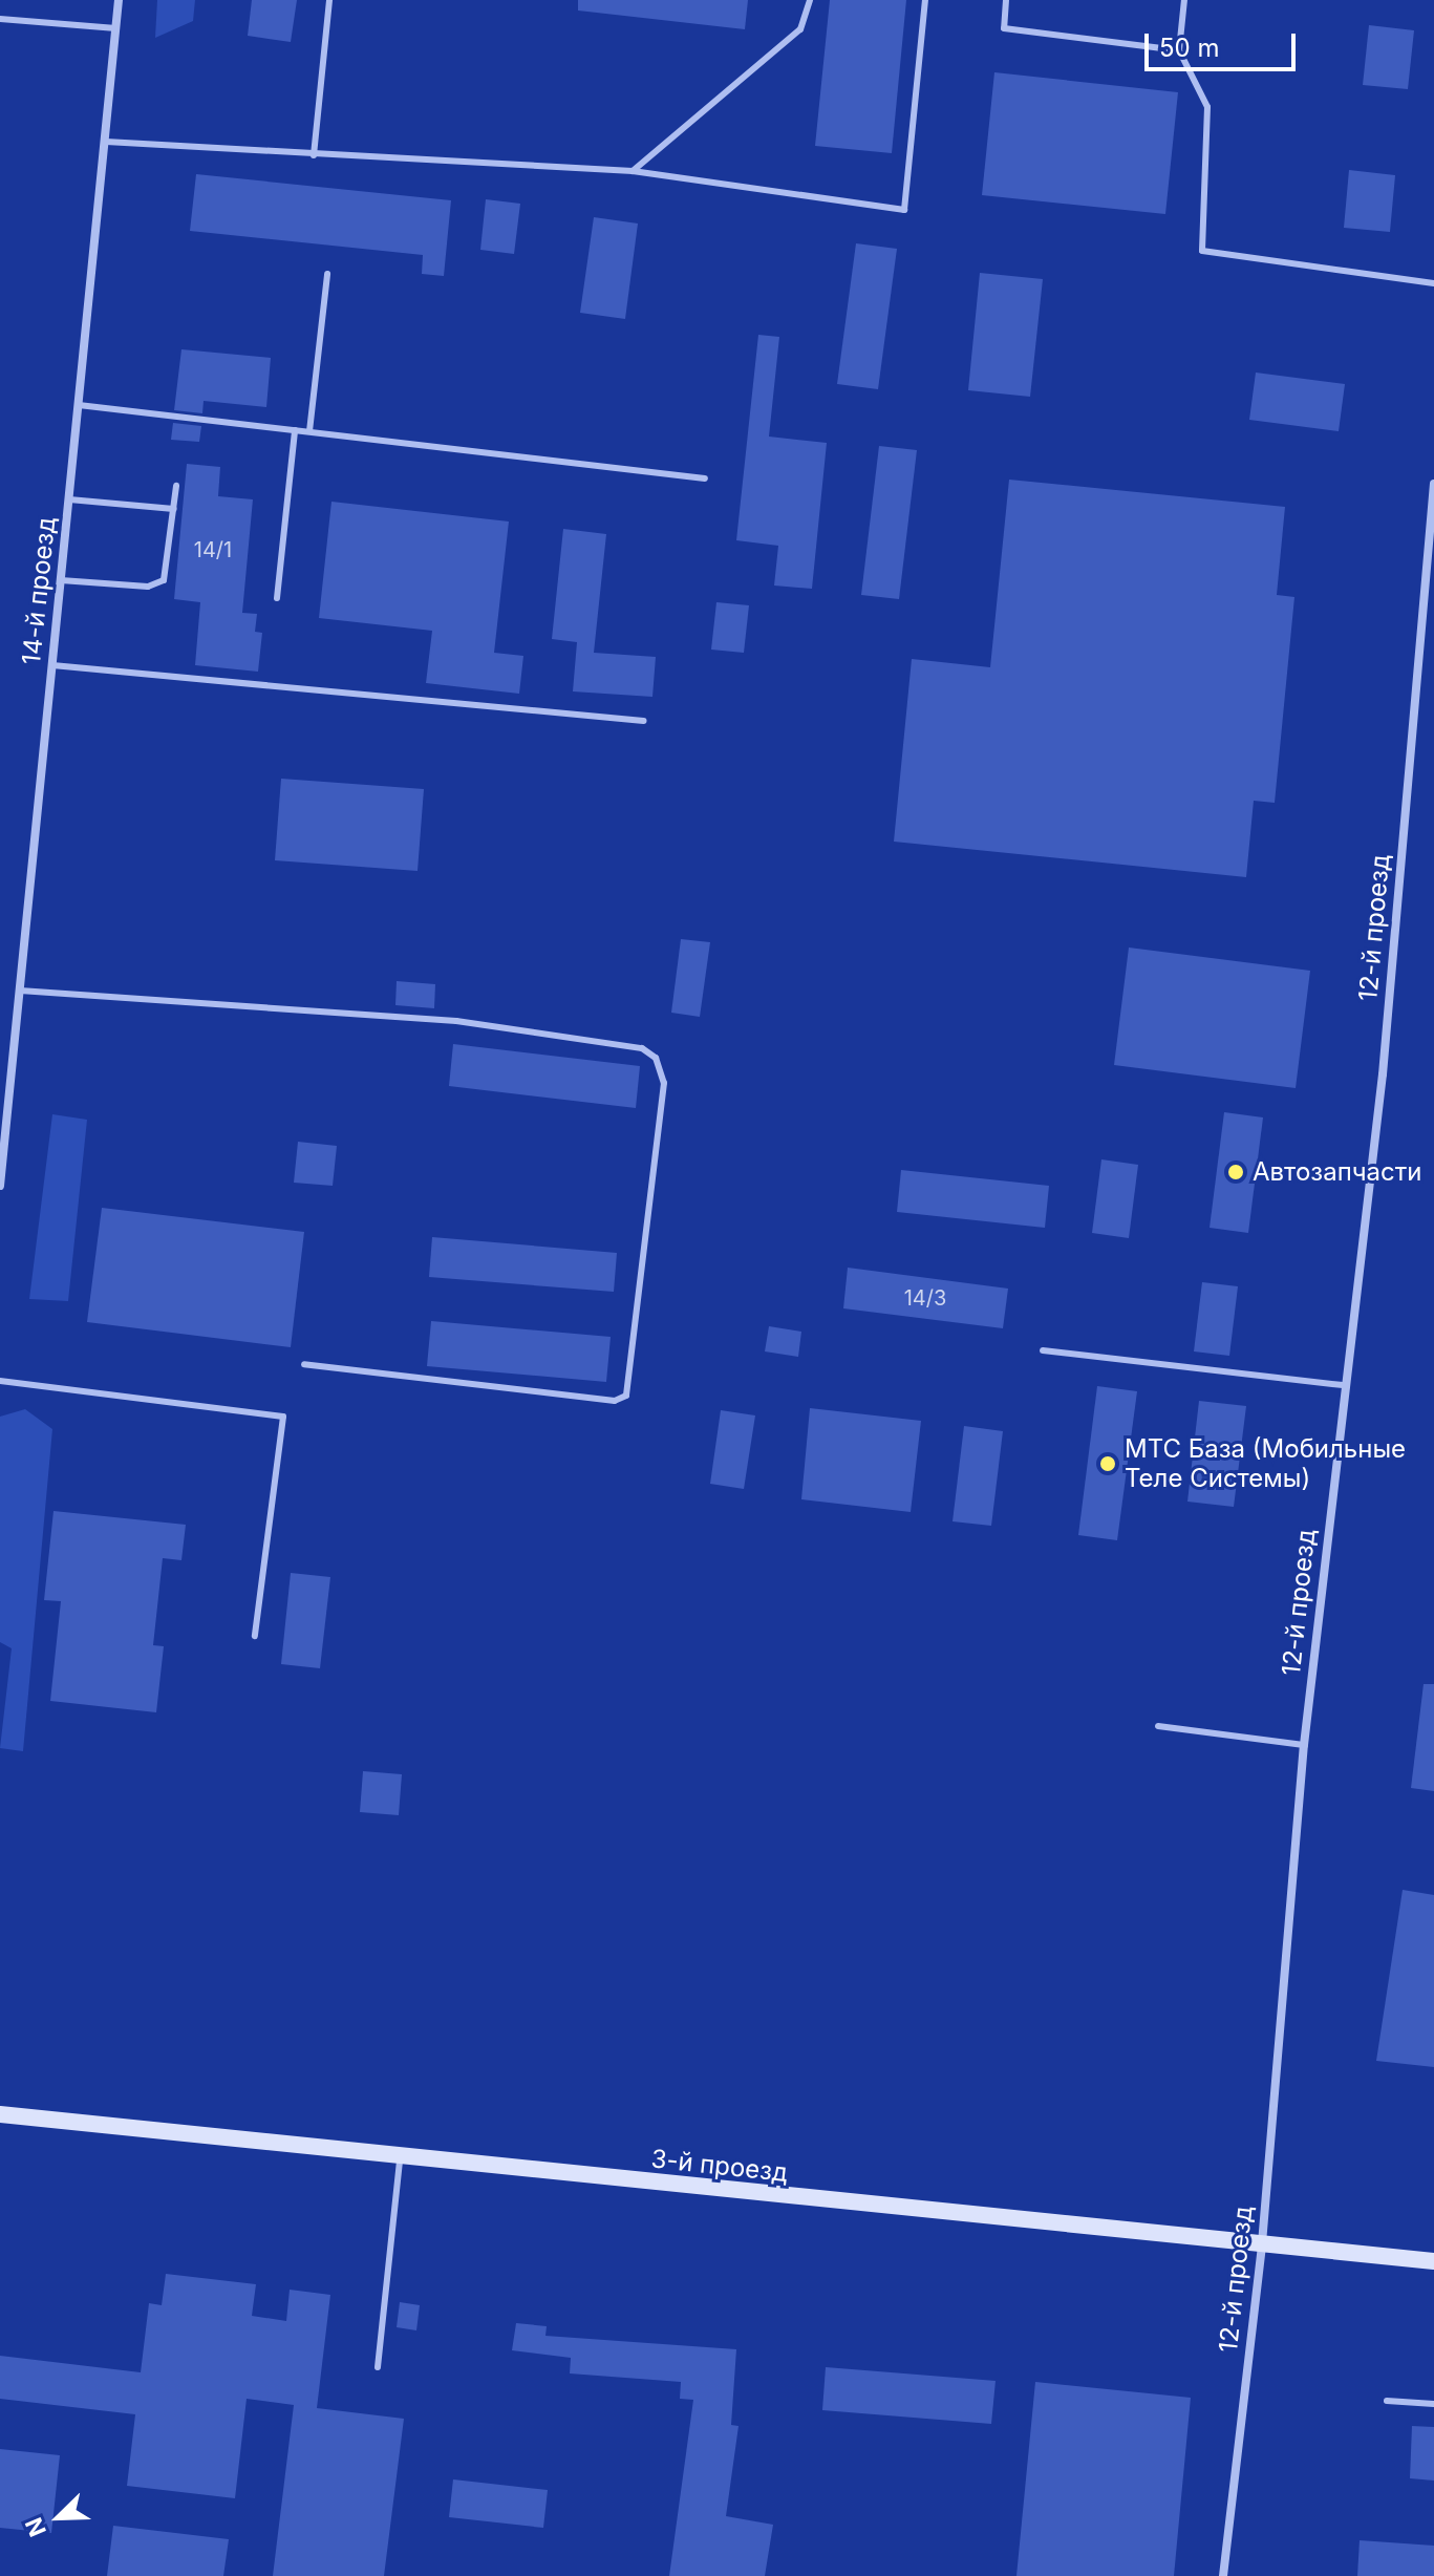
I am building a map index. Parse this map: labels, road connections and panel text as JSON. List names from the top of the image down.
{
  "streets": {
    "street": ["14-й проезд", "12-й проезд", "3-й проезд"]
  },
  "crossings": [
    ["12-й проезд", "3-й проезд"]
  ],
  "places": ["Автозапчасти", "МТС База (Мобильные Теле Системы)"],
  "house_numbers": ["14/1", "14/3"],
  "scale_bar": "50 m",
  "north": "bottom left"
}
